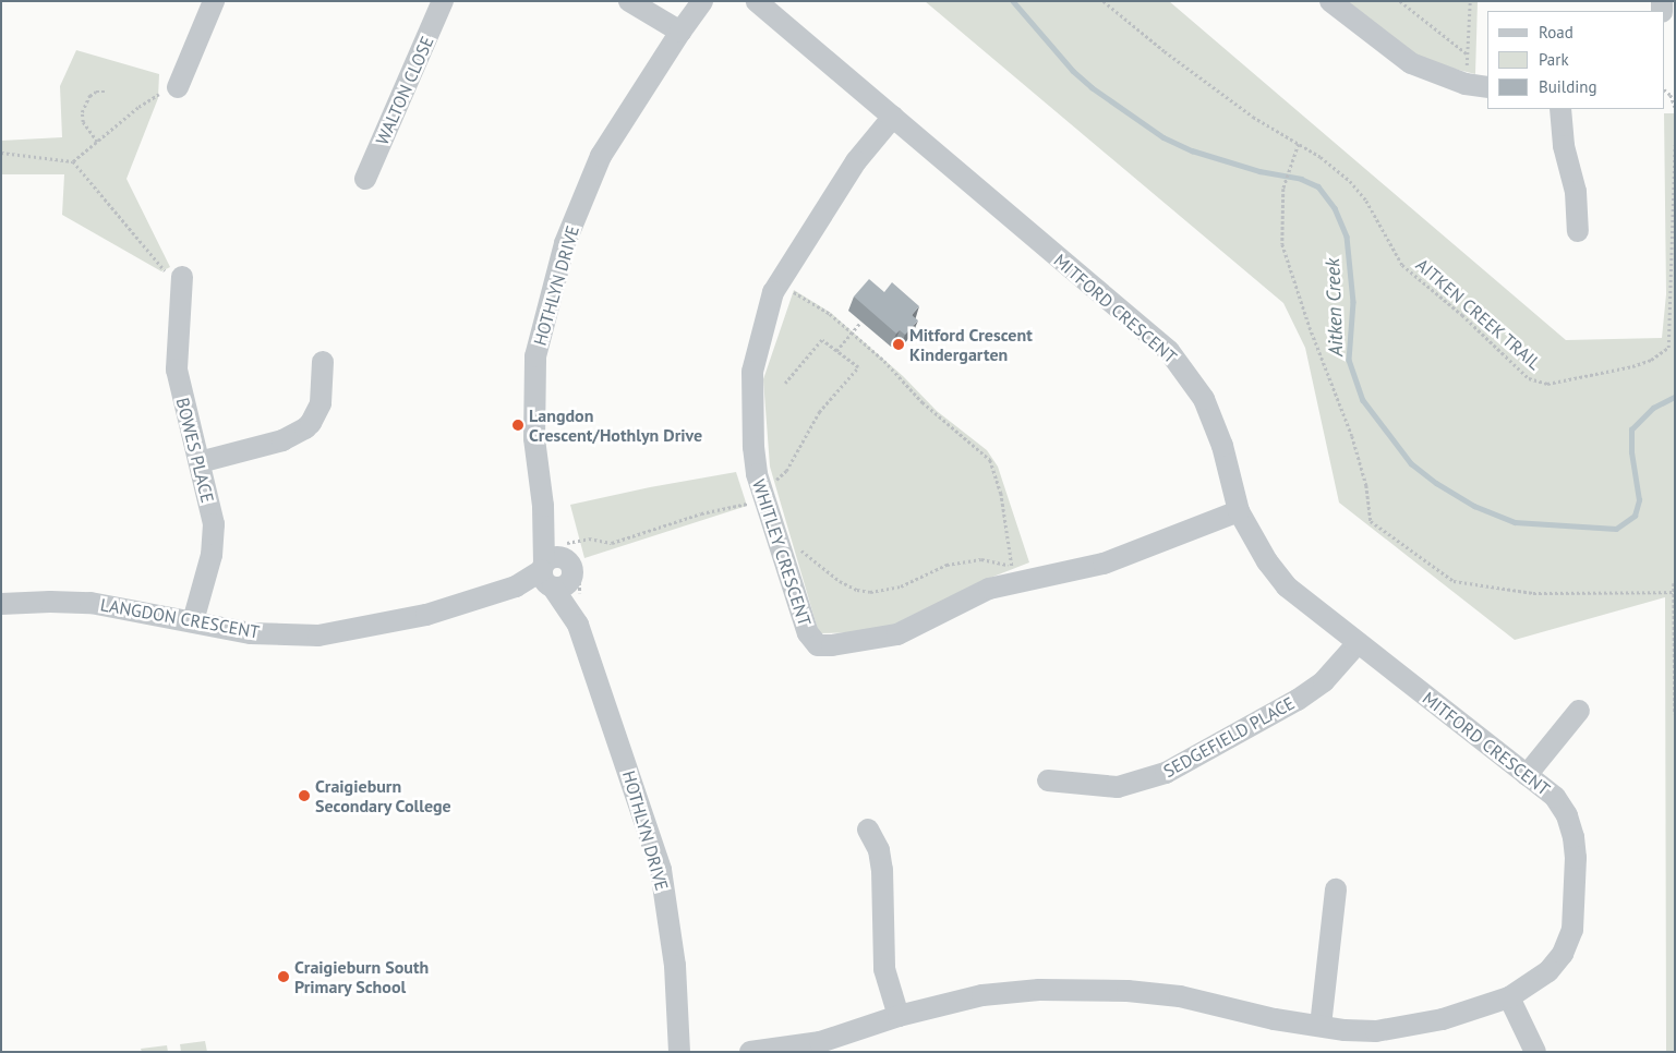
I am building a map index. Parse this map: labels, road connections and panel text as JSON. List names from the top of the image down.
{
  "streets": {
    "street": [
      "WALTON CLOSE",
      "HOTHLYN DRIVE",
      "MITFORD CRESCENT",
      "BOWES PLACE",
      "WHITLEY CRESCENT",
      "LANGDON CRESCENT",
      "SEDGEFIELD PLACE"
    ],
    "path": ["AITKEN CREEK TRAIL"]
  },
  "crossings": [
    ["HOTHLYN DRIVE", "LANGDON CRESCENT"],
    ["MITFORD CRESCENT", "WHITLEY CRESCENT"],
    ["MITFORD CRESCENT", "SEDGEFIELD PLACE"],
    ["BOWES PLACE", "LANGDON CRESCENT"]
  ],
  "water": ["Aitken Creek"],
  "places": [
    "Mitford Crescent Kindergarten",
    "Langdon Crescent/Hothlyn Drive",
    "Craigieburn Secondary College",
    "Craigieburn South Primary School"
  ],
  "legend": ["Road", "Park", "Building"]
}
